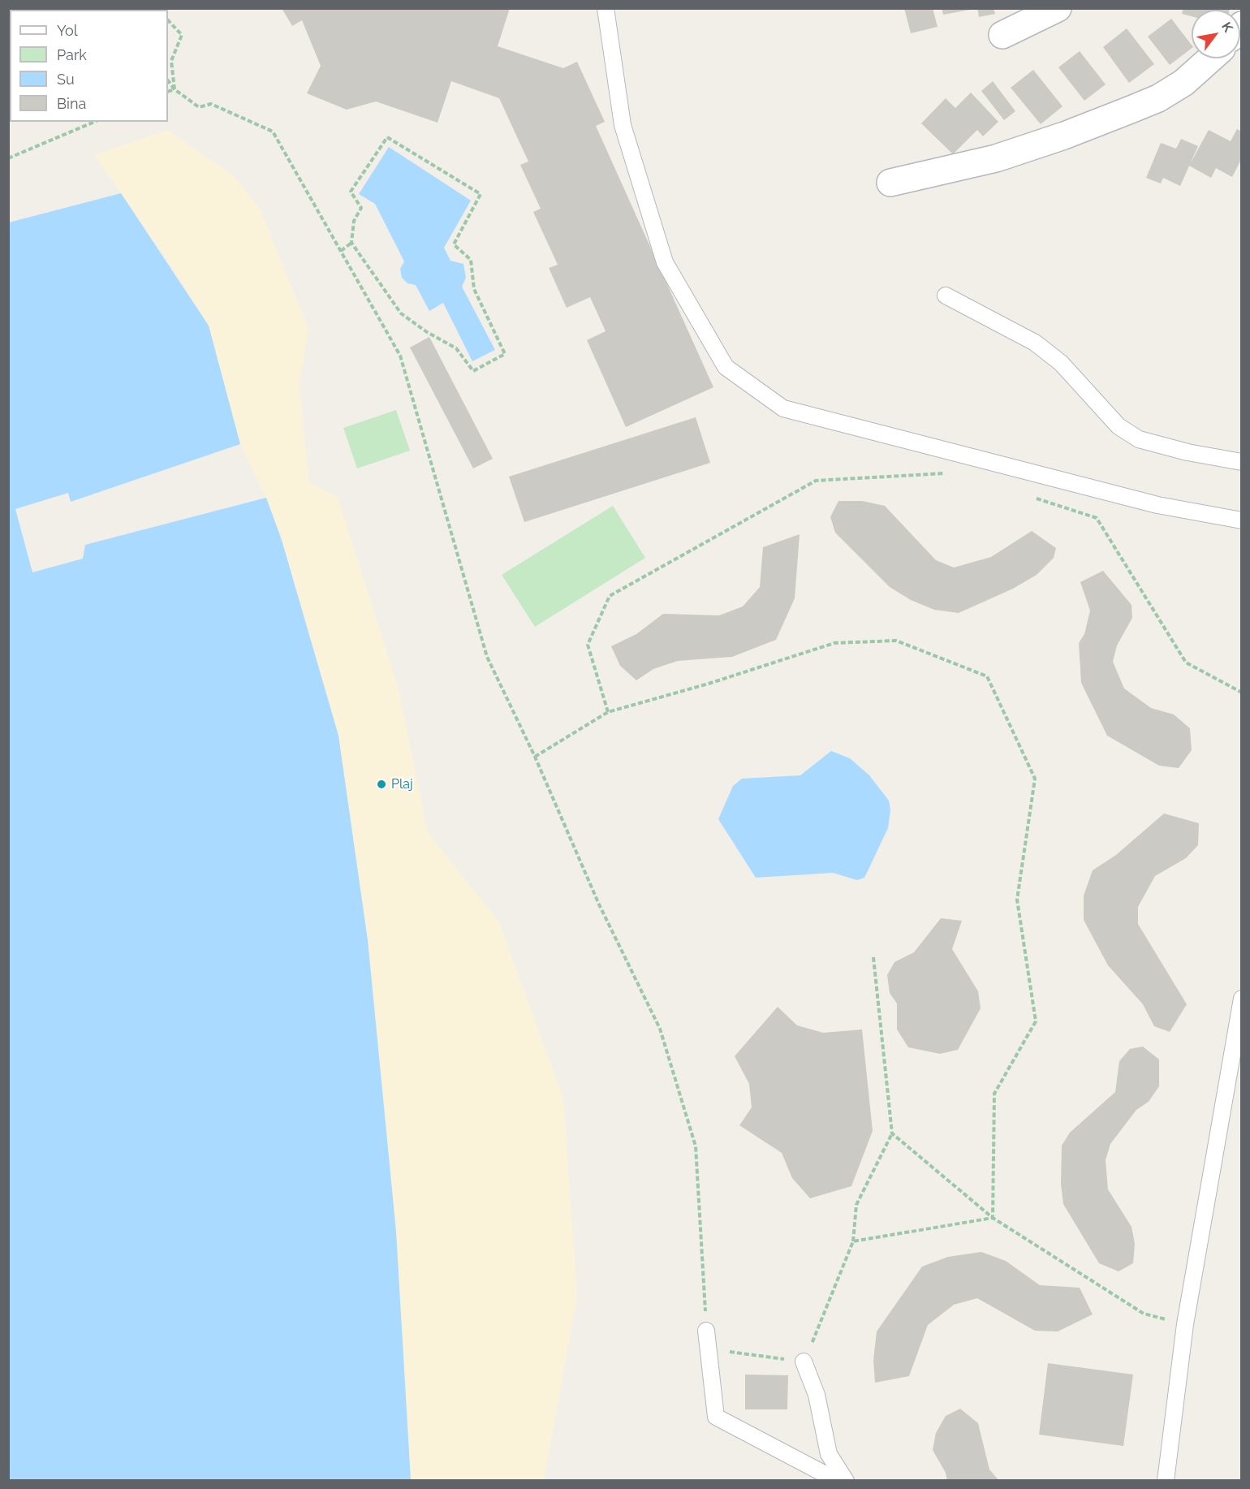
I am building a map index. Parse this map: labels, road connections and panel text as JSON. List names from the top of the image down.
{
  "places": ["Plaj"],
  "legend": [
    "Yol",
    "Park",
    "Su",
    "Bina"
  ],
  "north": "top right"
}
